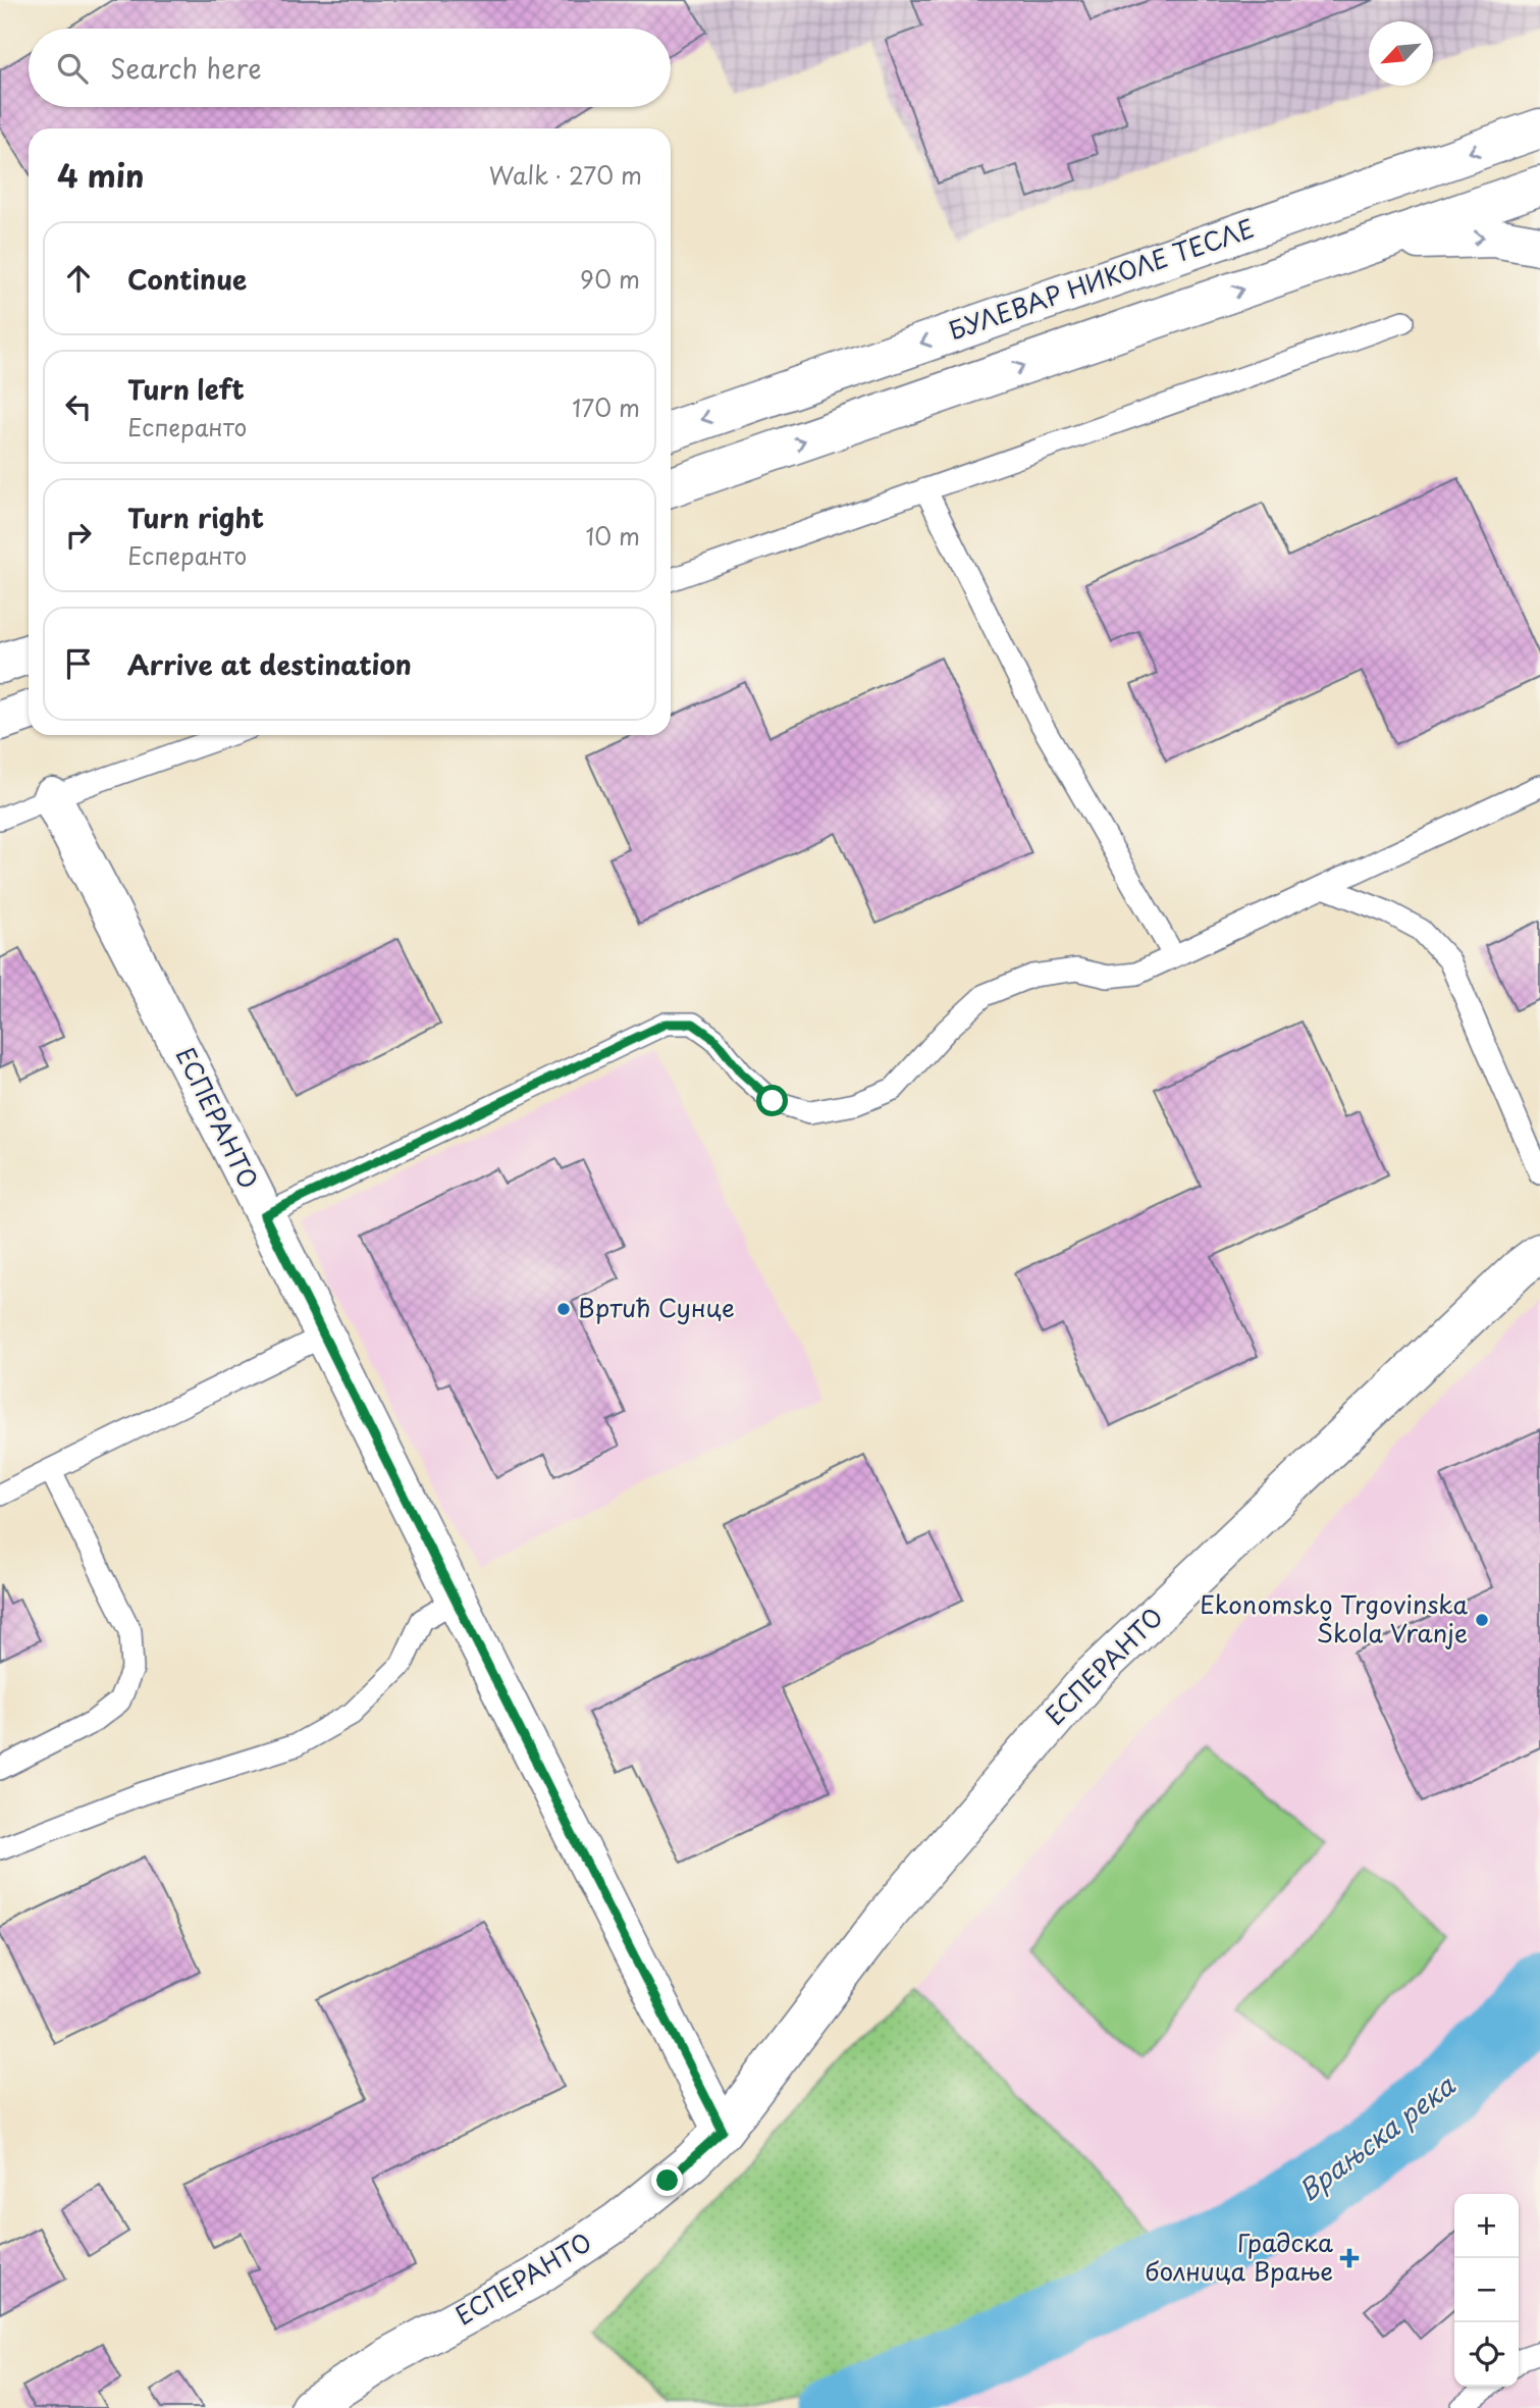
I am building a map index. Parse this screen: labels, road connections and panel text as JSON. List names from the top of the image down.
{
  "streets": {
    "street": ["БУЛЕВАР НИКОЛЕ ТЕСЛЕ", "ЕСПЕРАНТО"]
  },
  "water": ["Врањска река"],
  "places": {
    "other": ["Вртић Сунце", "Ekonomsko Trgovinska Škola Vranje"],
    "health": ["Градска болница Врање"]
  },
  "north": "bottom left",
  "page": {
    "search": "Search here",
    "heading": ["4 min", "Walk · 270 m"],
    "list": [
      ["Continue", "90 m"],
      ["Turn left", "Есперанто", "170 m"],
      ["Turn right", "Есперанто", "10 m"],
      "Arrive at destination"
    ],
    "map_buttons": ["+", "−"]
  }
}
